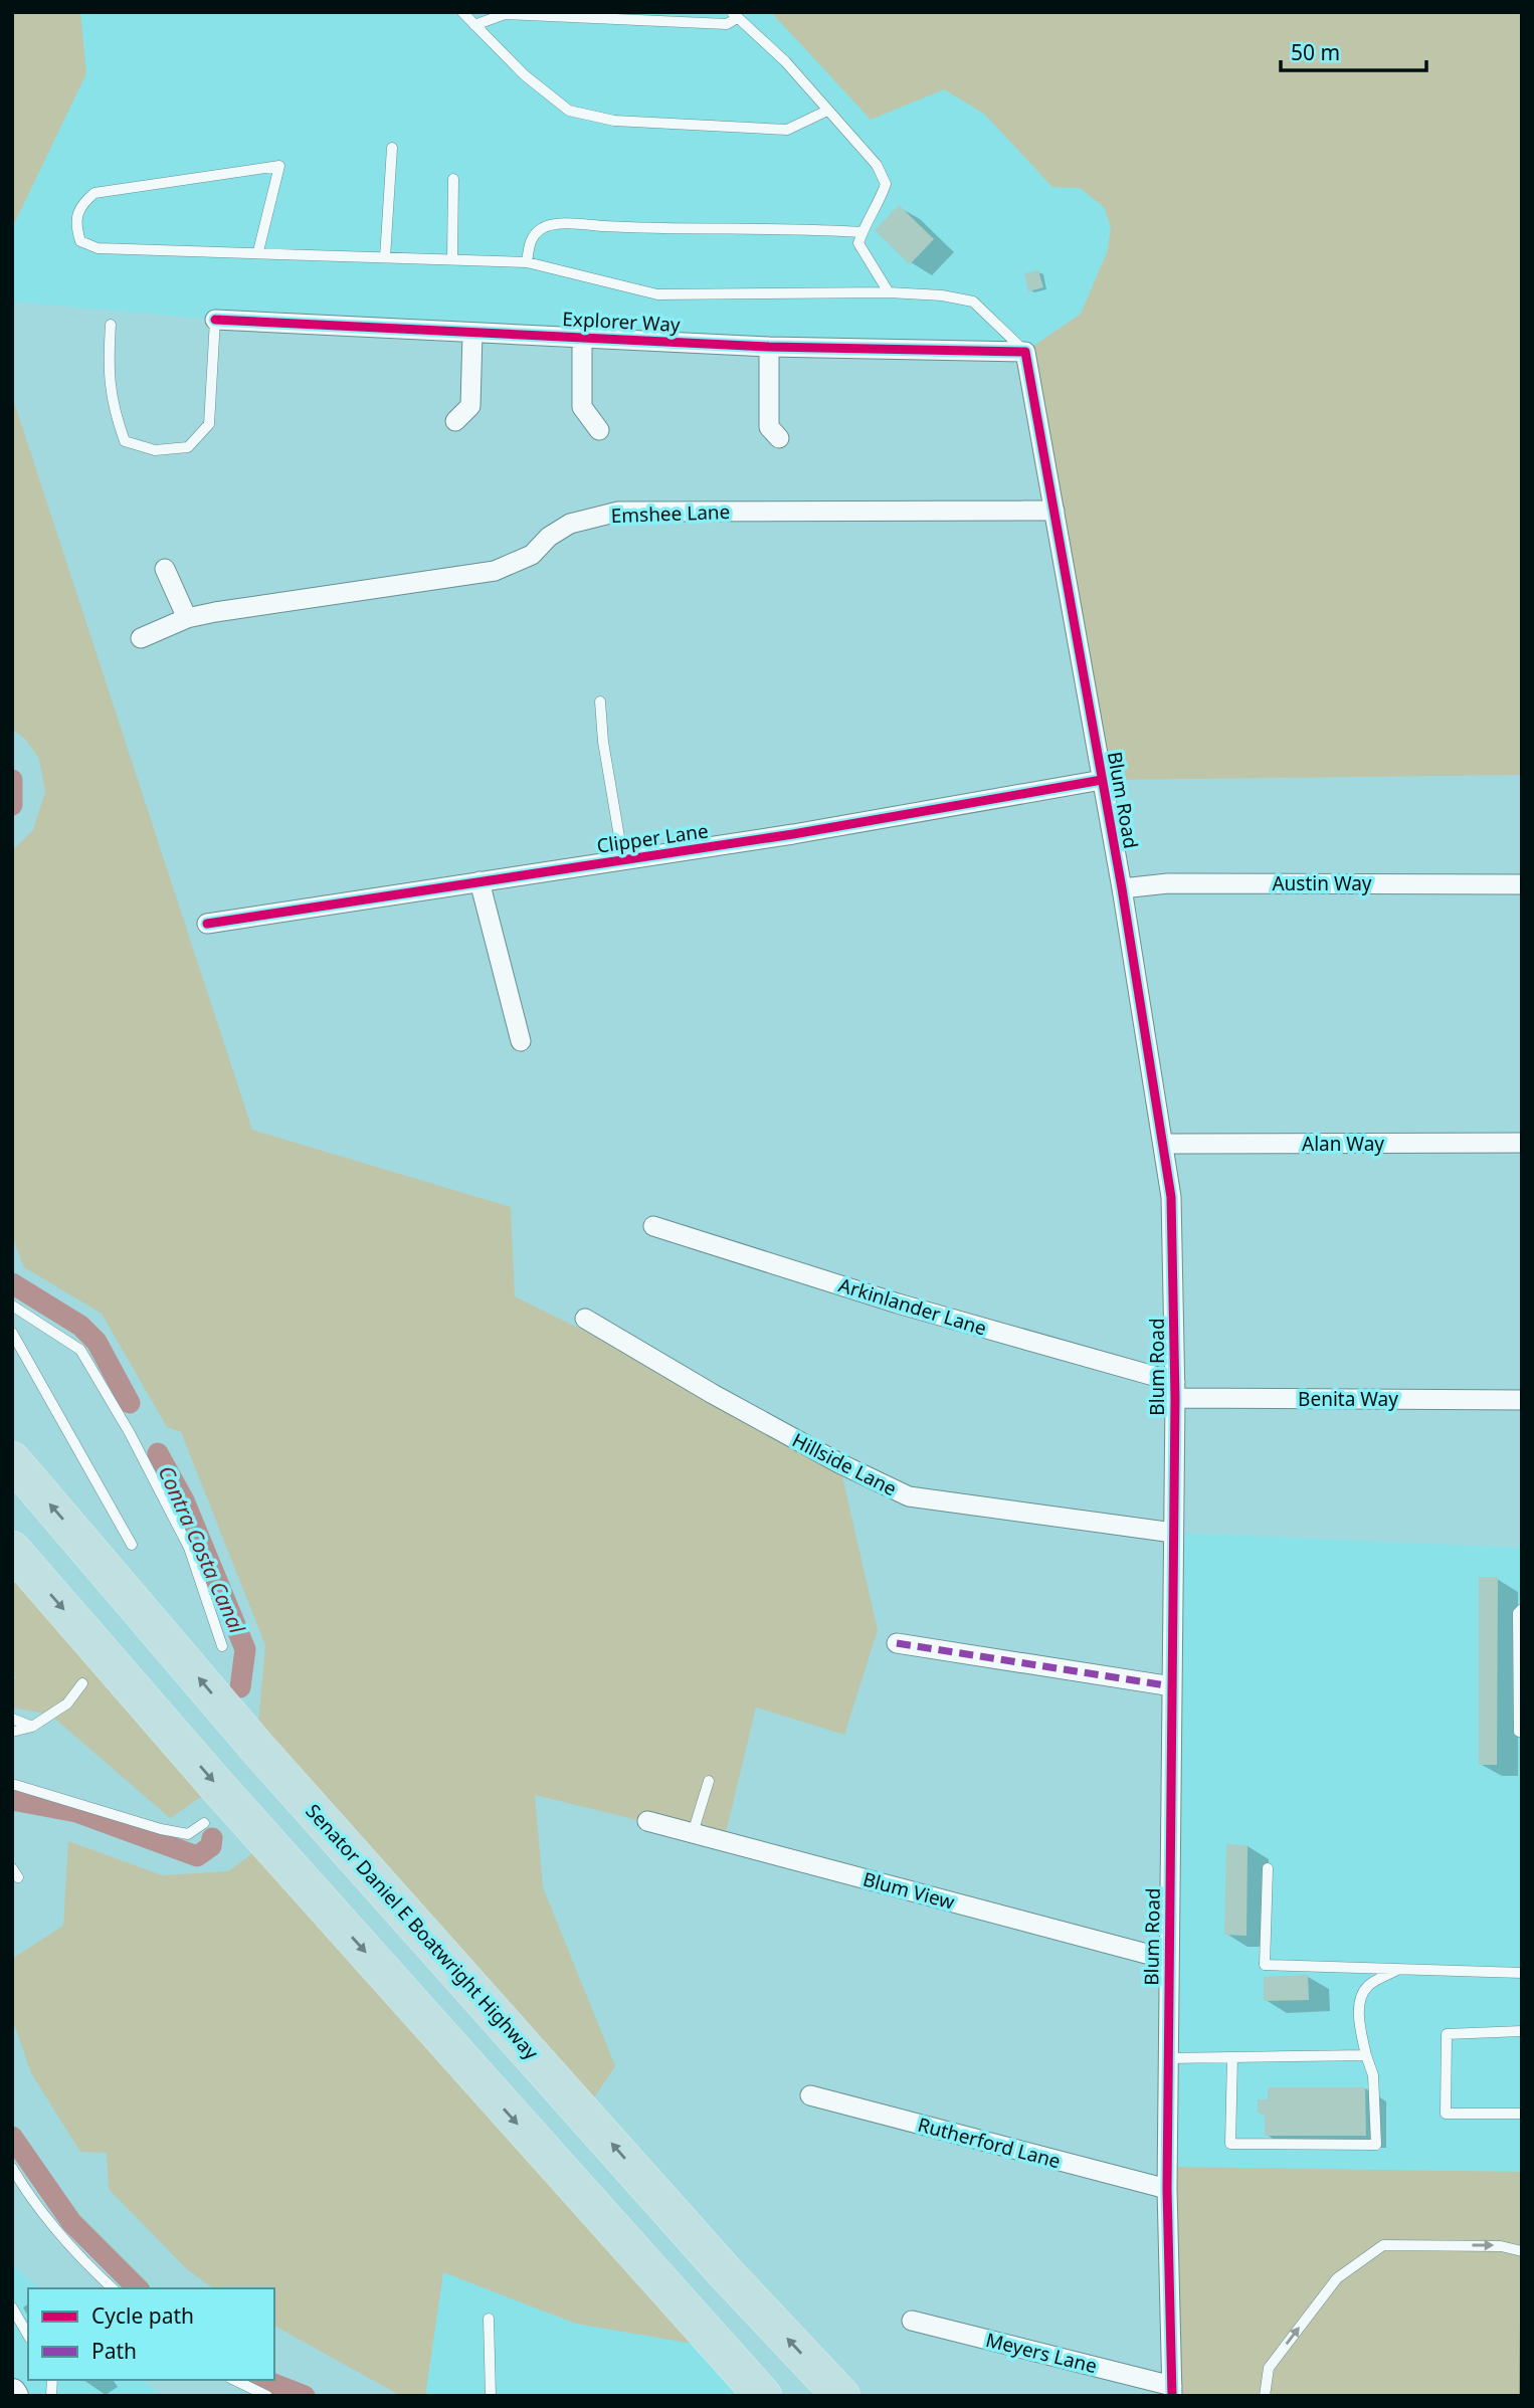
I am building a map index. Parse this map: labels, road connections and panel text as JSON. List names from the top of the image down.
{
  "streets": {
    "highway": ["Senator Daniel E Boatwright Highway"],
    "street": [
      "Explorer Way",
      "Emshee Lane",
      "Blum Road",
      "Clipper Lane",
      "Austin Way",
      "Alan Way",
      "Arkinlander Lane",
      "Benita Way",
      "Hillside Lane",
      "Blum View",
      "Rutherford Lane",
      "Meyers Lane"
    ]
  },
  "crossings": [
    ["Explorer Way", "Blum Road"],
    ["Emshee Lane", "Blum Road"],
    ["Blum Road", "Clipper Lane"],
    ["Blum Road", "Austin Way"],
    ["Blum Road", "Alan Way"],
    ["Blum Road", "Arkinlander Lane"],
    ["Blum Road", "Benita Way"],
    ["Blum Road", "Hillside Lane"],
    ["Blum Road", "Blum View"],
    ["Blum Road", "Rutherford Lane"],
    ["Blum Road", "Meyers Lane"],
    ["Arkinlander Lane", "Benita Way"]
  ],
  "water": ["Contra Costa Canal"],
  "legend": ["Cycle path", "Path"],
  "scale_bar": "50 m"
}
